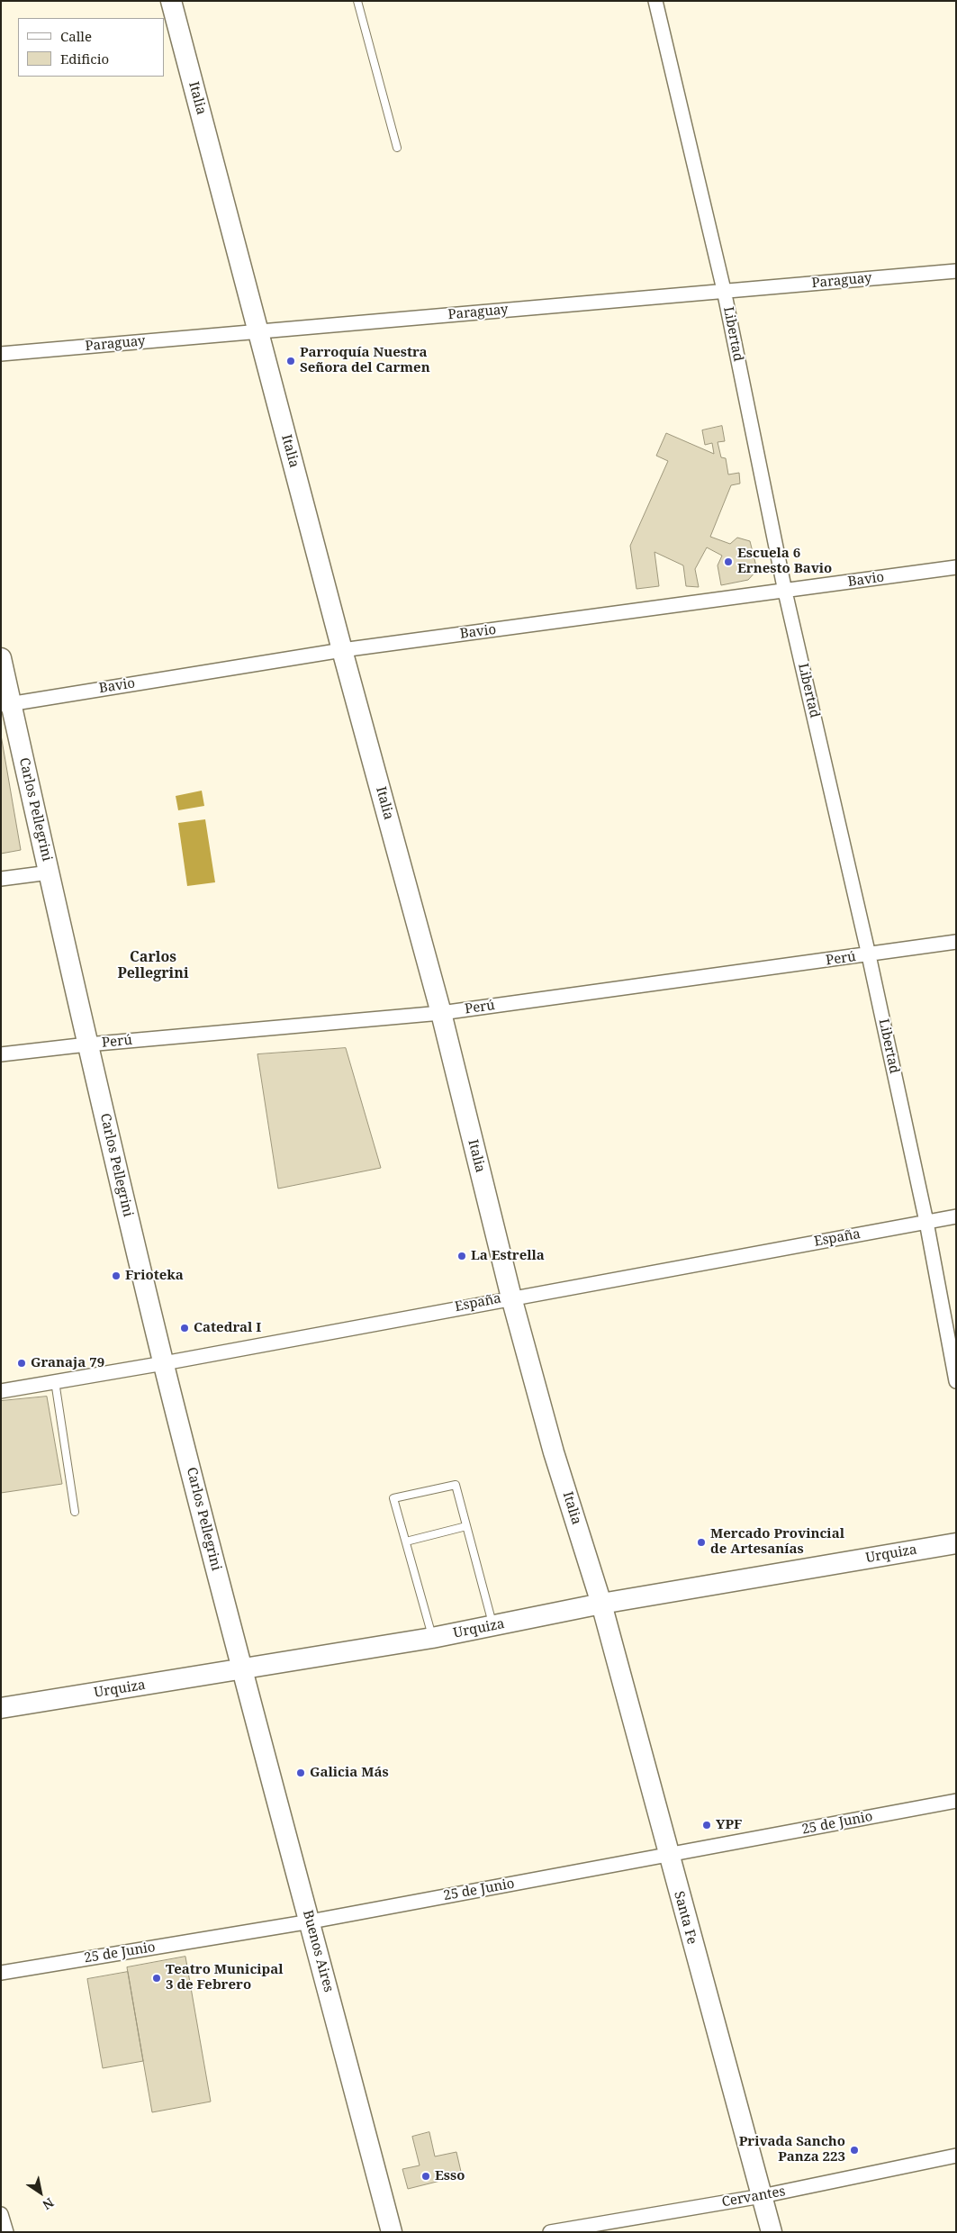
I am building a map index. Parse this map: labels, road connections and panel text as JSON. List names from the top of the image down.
{
  "streets": {
    "street": [
      "Italia",
      "Paraguay",
      "Libertad",
      "Bavio",
      "Carlos Pellegrini",
      "Perú",
      "España",
      "Urquiza",
      "25 de Junio",
      "Santa Fe",
      "Buenos Aires",
      "Cervantes"
    ]
  },
  "crossings": [
    ["Italia", "Paraguay"],
    ["Italia", "Bavio"],
    ["Italia", "Perú"],
    ["Italia", "España"],
    ["Italia", "Urquiza"],
    ["Italia", "Santa Fe"],
    ["Paraguay", "Libertad"],
    ["Libertad", "Bavio"],
    ["Libertad", "Perú"],
    ["Libertad", "España"],
    ["Bavio", "Carlos Pellegrini"],
    ["Carlos Pellegrini", "Perú"],
    ["Carlos Pellegrini", "España"],
    ["Carlos Pellegrini", "Urquiza"],
    ["Carlos Pellegrini", "Buenos Aires"],
    ["Urquiza", "Santa Fe"],
    ["Urquiza", "Buenos Aires"],
    ["25 de Junio", "Santa Fe"],
    ["25 de Junio", "Buenos Aires"],
    ["Santa Fe", "Cervantes"]
  ],
  "districts": ["Carlos Pellegrini"],
  "places": [
    "Parroquía Nuestra Señora del Carmen",
    "Escuela 6 Ernesto Bavio",
    "La Estrella",
    "Frioteka",
    "Catedral I",
    "Granaja 79",
    "Mercado Provincial de Artesanías",
    "Galicia Más",
    "YPF",
    "Teatro Municipal 3 de Febrero",
    "Privada Sancho Panza 223",
    "Esso"
  ],
  "legend": ["Calle", "Edificio"],
  "north": "bottom right"
}
